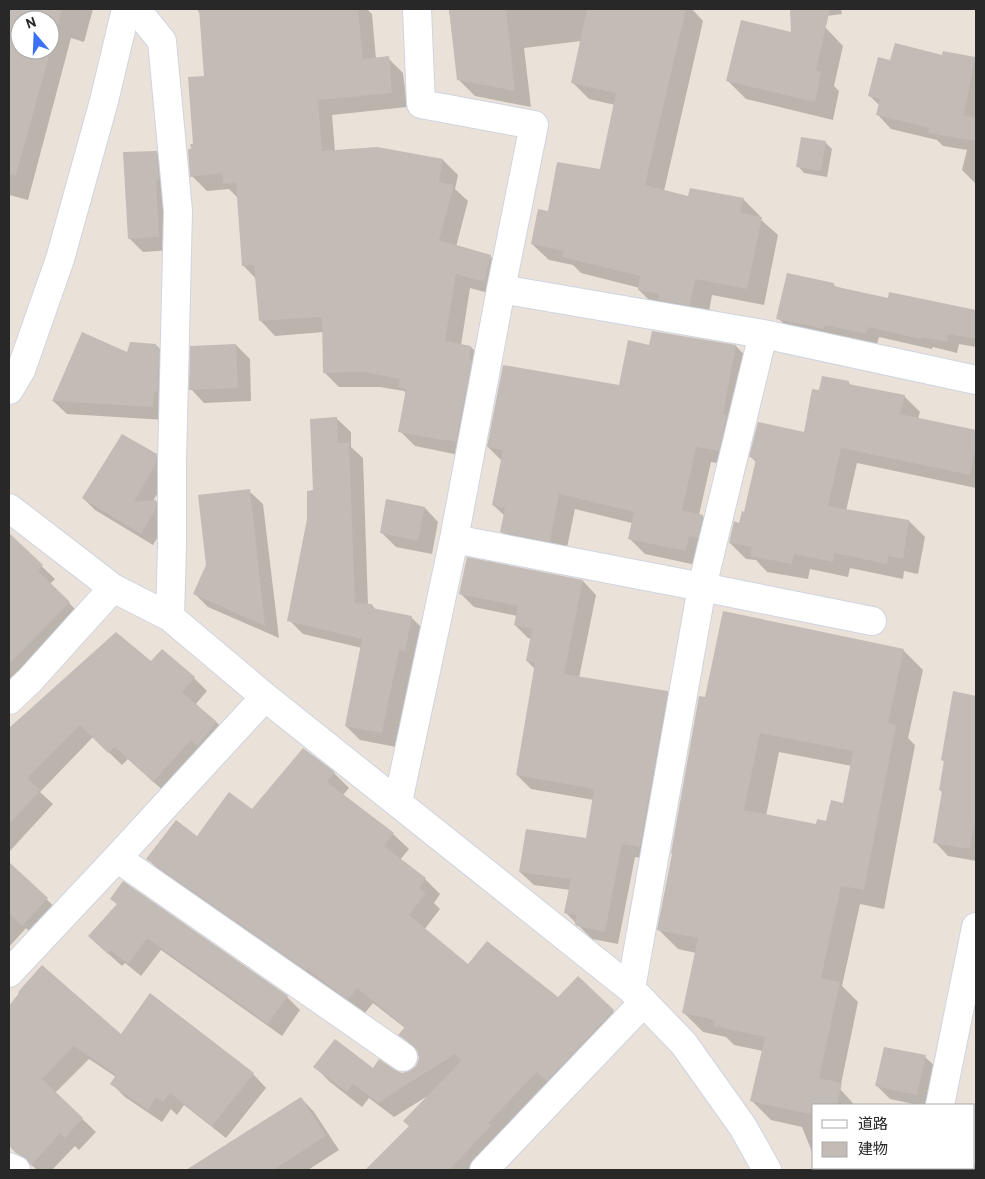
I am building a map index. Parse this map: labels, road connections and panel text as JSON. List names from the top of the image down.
{
  "legend": ["道路", "建物"],
  "north": "top"
}
